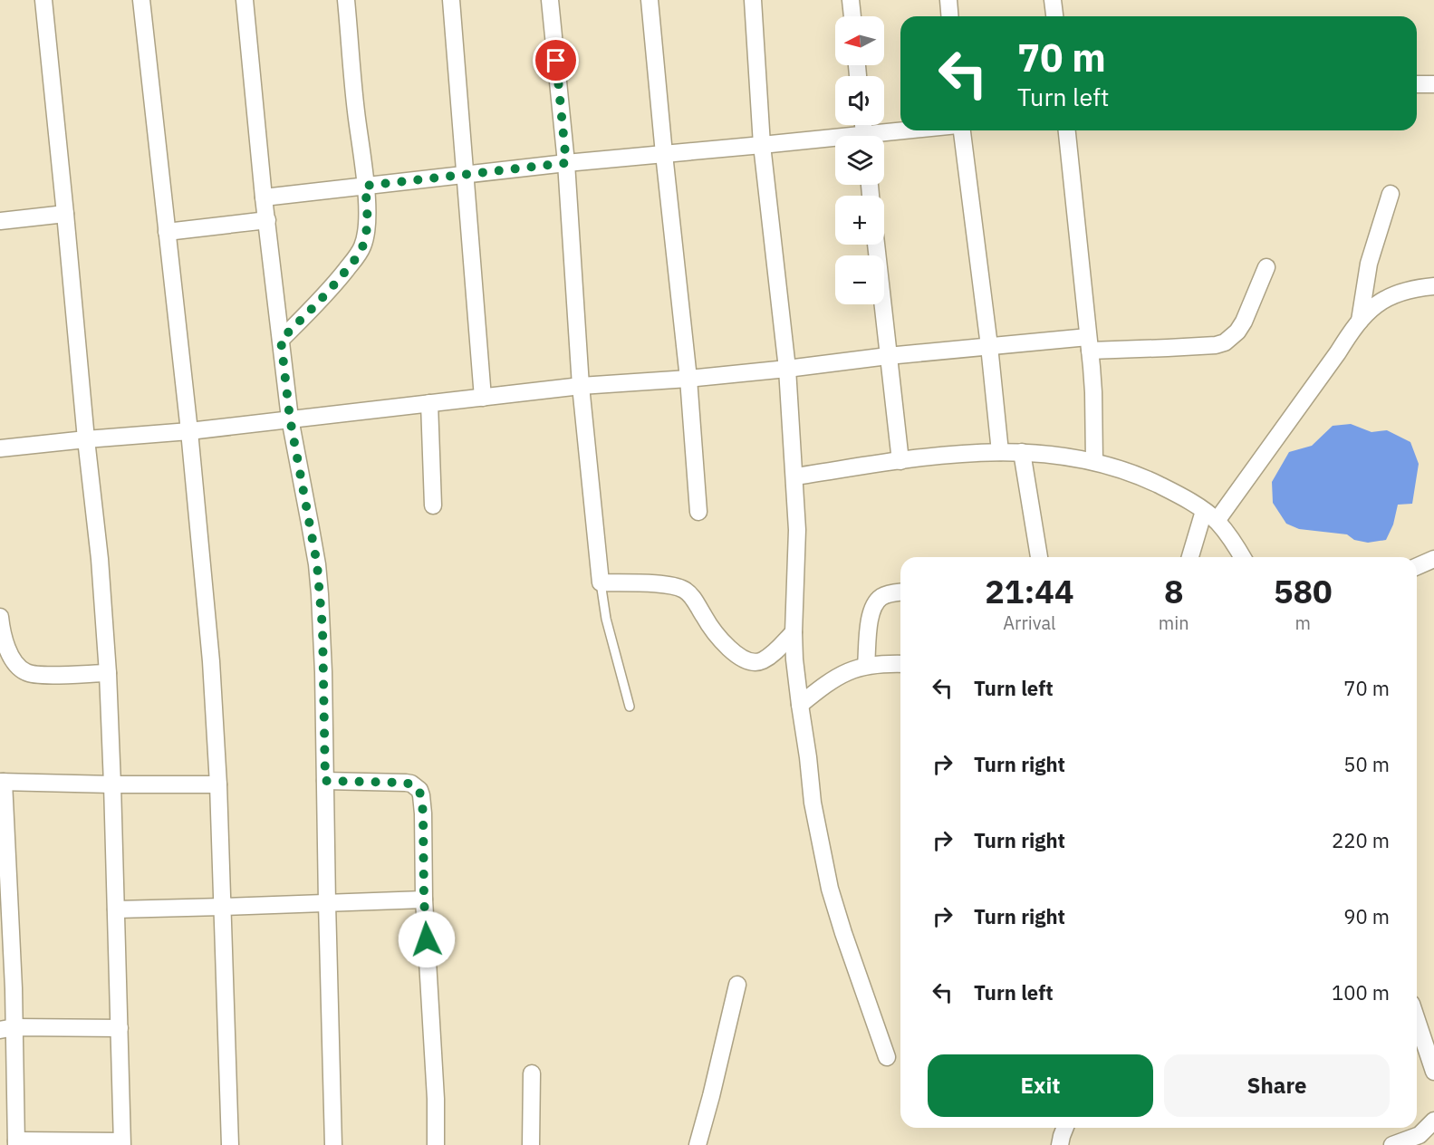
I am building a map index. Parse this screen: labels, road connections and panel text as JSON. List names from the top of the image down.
{
  "north": "left",
  "page": {
    "map_buttons": ["+", "−"],
    "turn": ["70 m", "Turn left"],
    "eta": [
      "21:44",
      "Arrival",
      "8",
      "min",
      "580",
      "m"
    ],
    "list": [
      {
        "name": "Turn left",
        "value": "70 m"
      },
      {
        "name": "Turn right",
        "value": "50 m"
      },
      {
        "name": "Turn right",
        "value": "220 m"
      },
      {
        "name": "Turn right",
        "value": "90 m"
      },
      {
        "name": "Turn left",
        "value": "100 m"
      }
    ],
    "buttons": ["Exit", "Share"]
  }
}
